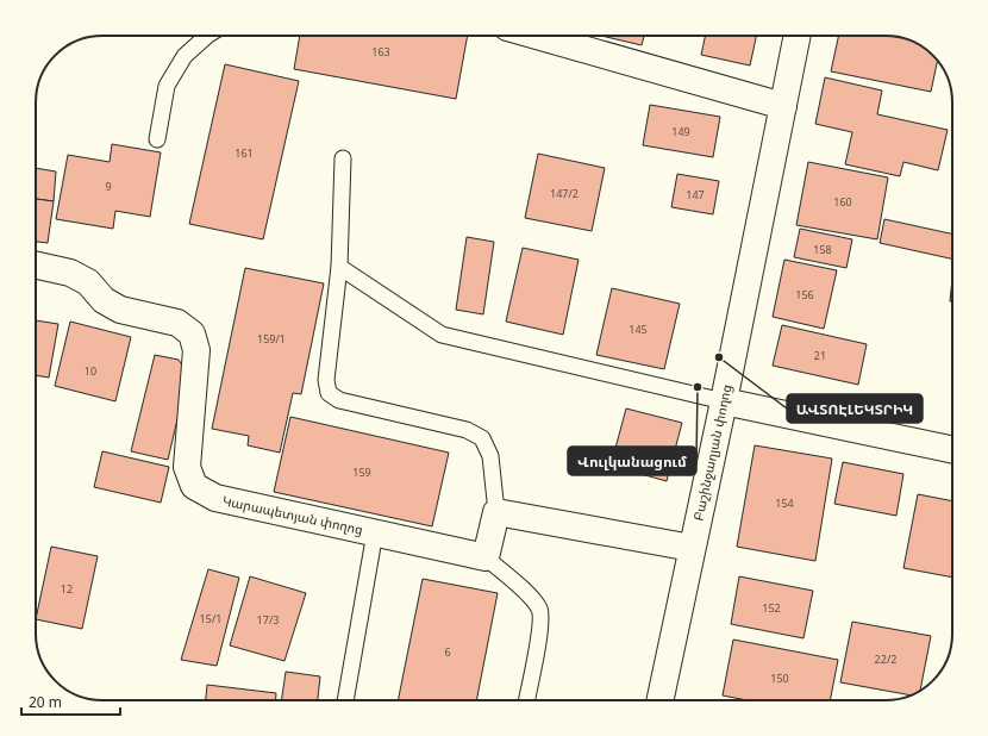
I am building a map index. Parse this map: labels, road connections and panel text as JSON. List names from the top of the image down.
{
  "streets": {
    "street": ["Բաշինջաղյան փողոց", "Կարապետյան փողոց"]
  },
  "places": ["ԱՎՏՈԷԼԵԿՏՐԻԿ", "Վուլկանացում"],
  "house_numbers": [
    "163",
    "149",
    "161",
    "9",
    "147/2",
    "147",
    "160",
    "158",
    "156",
    "145",
    "159/1",
    "21",
    "10",
    "159",
    "154",
    "12",
    "152",
    "15/1",
    "17/3",
    "6",
    "22/2",
    "150"
  ],
  "scale_bar": "20 m"
}
